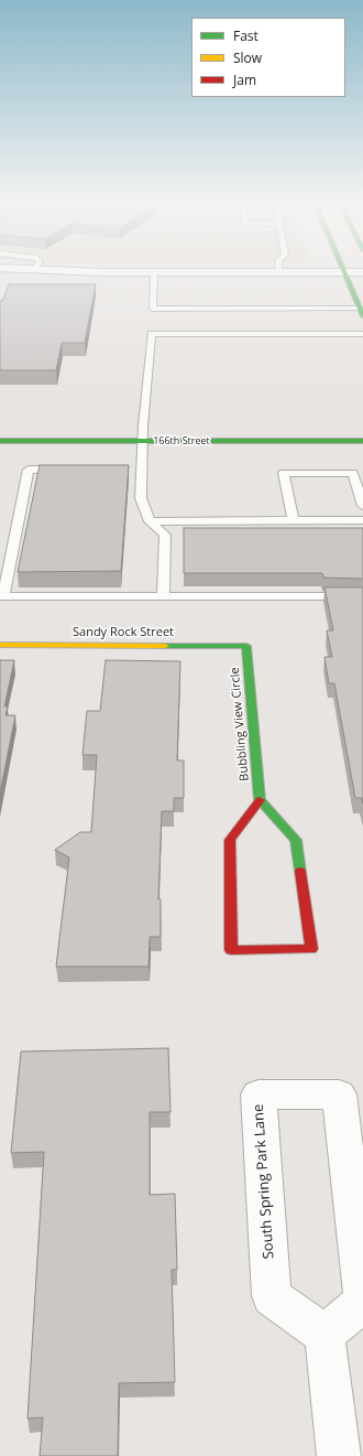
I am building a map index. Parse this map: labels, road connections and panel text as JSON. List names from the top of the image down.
{
  "streets": {
    "street": [
      "166th Street",
      "Sandy Rock Street",
      "Bubbling View Circle",
      "South Spring Park Lane"
    ]
  },
  "crossings": [
    ["Sandy Rock Street", "Bubbling View Circle"]
  ],
  "legend": ["Fast", "Slow", "Jam"]
}
